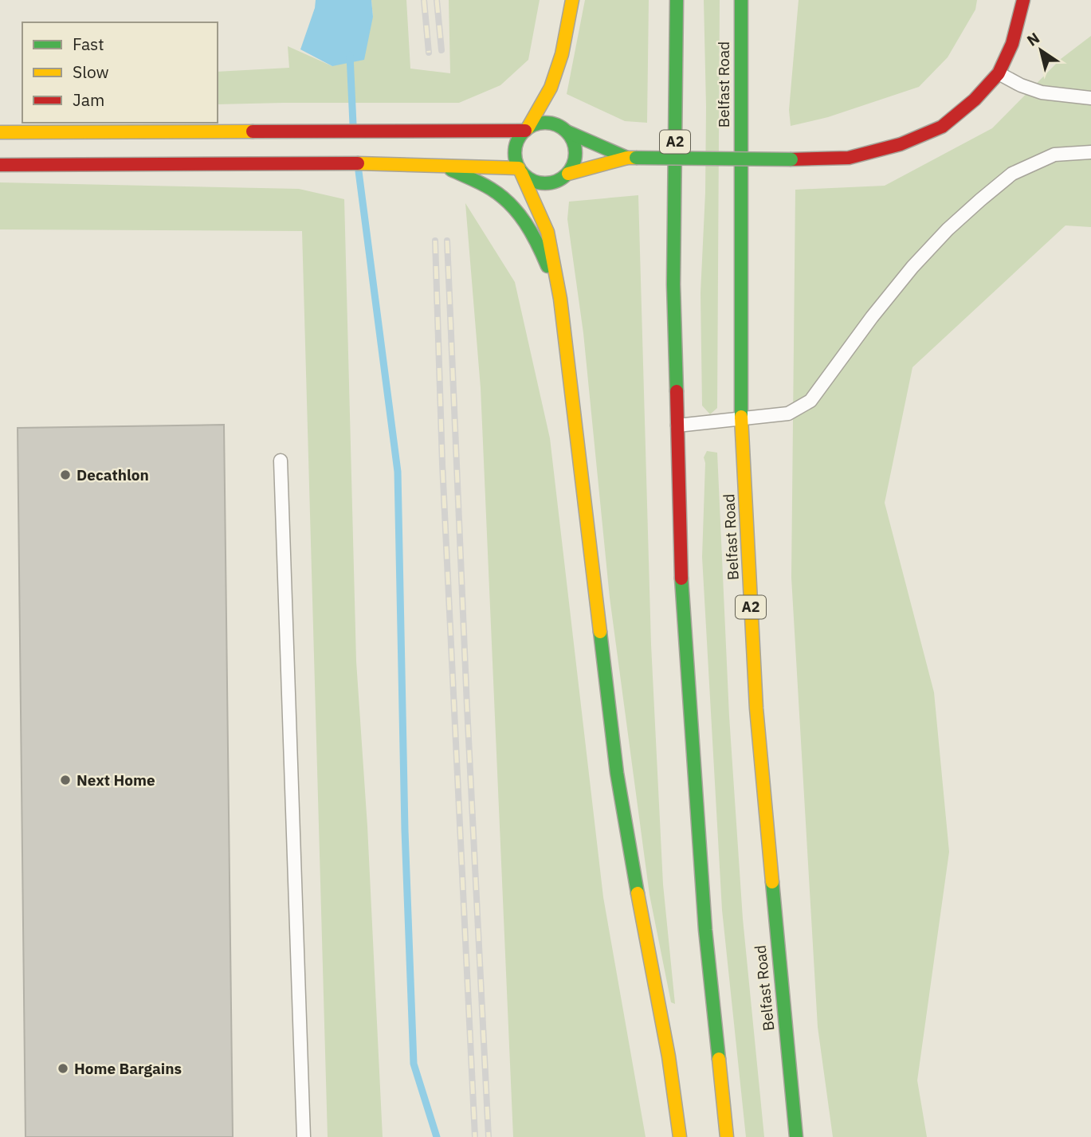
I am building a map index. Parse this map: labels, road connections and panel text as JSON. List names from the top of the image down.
{
  "streets": {
    "main road": ["Belfast Road", "A2"]
  },
  "places": ["Decathlon", "Next Home", "Home Bargains"],
  "legend": ["Fast", "Slow", "Jam"],
  "north": "top left"
}
